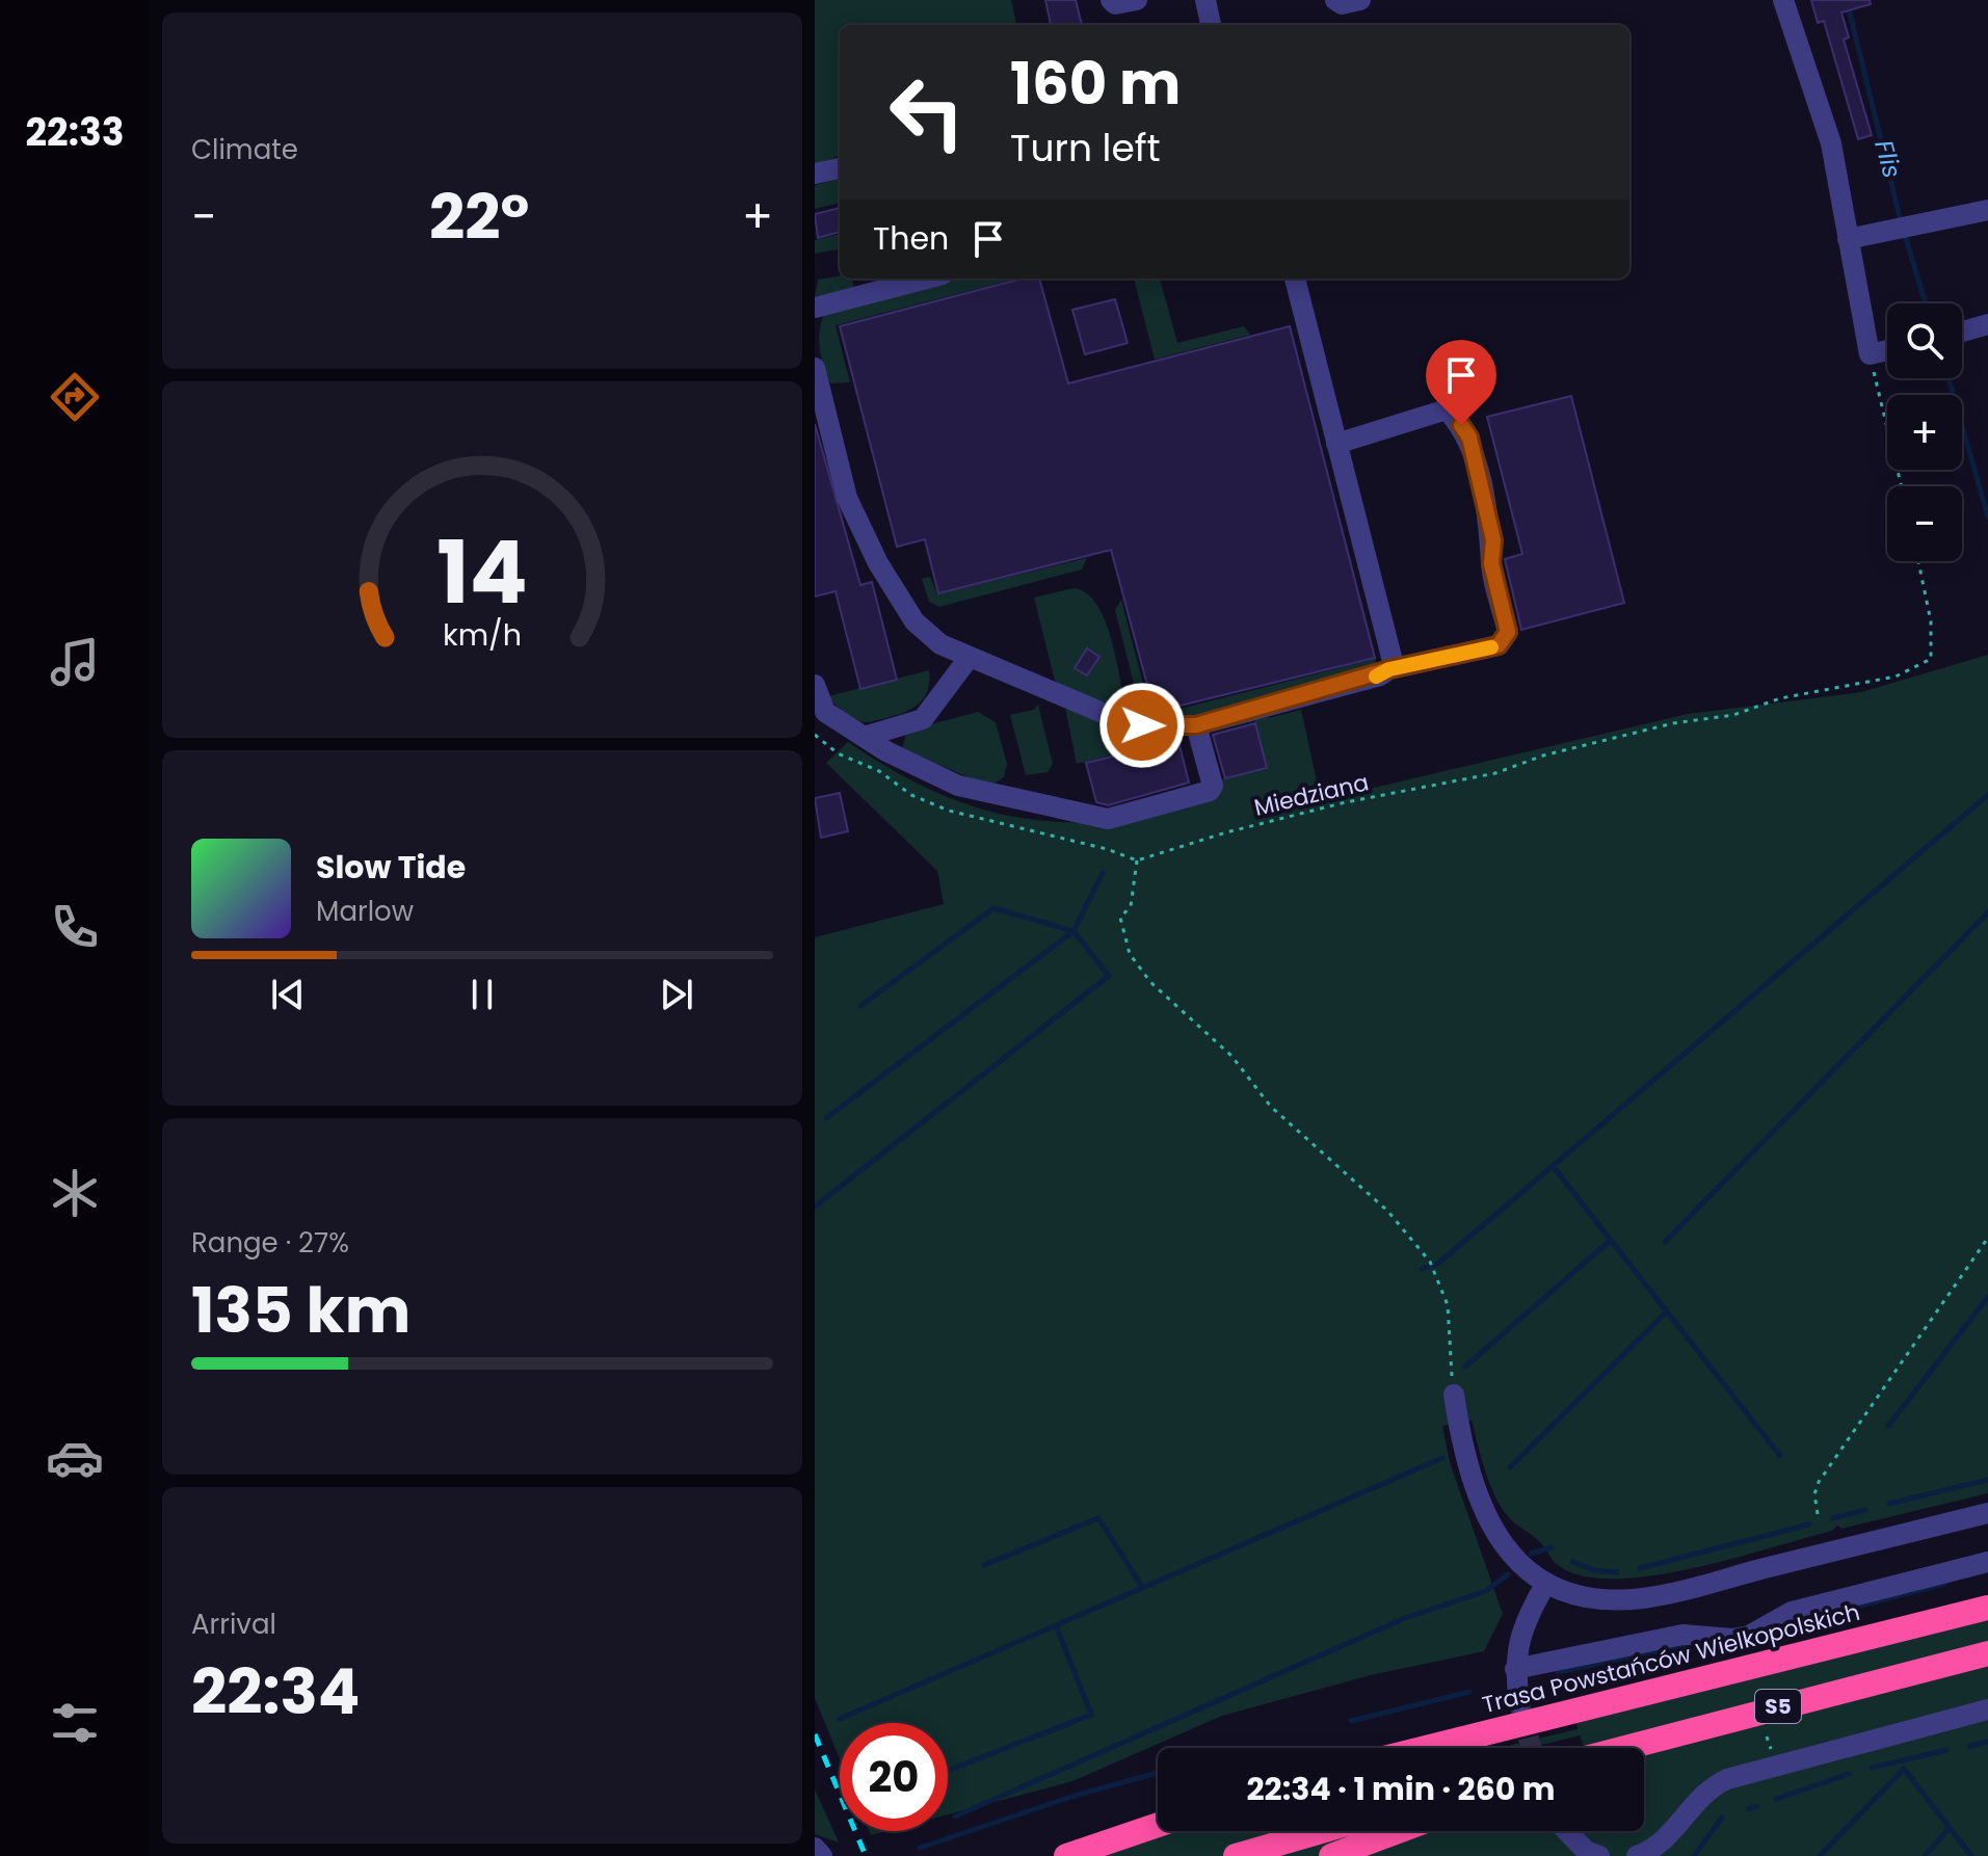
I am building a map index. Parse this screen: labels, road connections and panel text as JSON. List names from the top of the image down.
{
  "streets": {
    "highway": ["Trasa Powstańców Wielkopolskich", "S5"],
    "path": ["Miedziana"]
  },
  "water": ["Flis"],
  "page": {
    "tabs": "22:33",
    "tile": [
      "Climate",
      ["Range · 27%", "135 km"],
      ["Arrival", "22:34"]
    ],
    "turn": ["160 m", "Turn left"],
    "heat": ["−", "22°", "+"],
    "then": "Then",
    "map_buttons": ["+", "−"],
    "song": ["Slow Tide", "Marlow"],
    "limit": "20",
    "trip": "22:34 · 1 min · 260 m",
    "gauge": ["14", "km/h"]
  }
}
